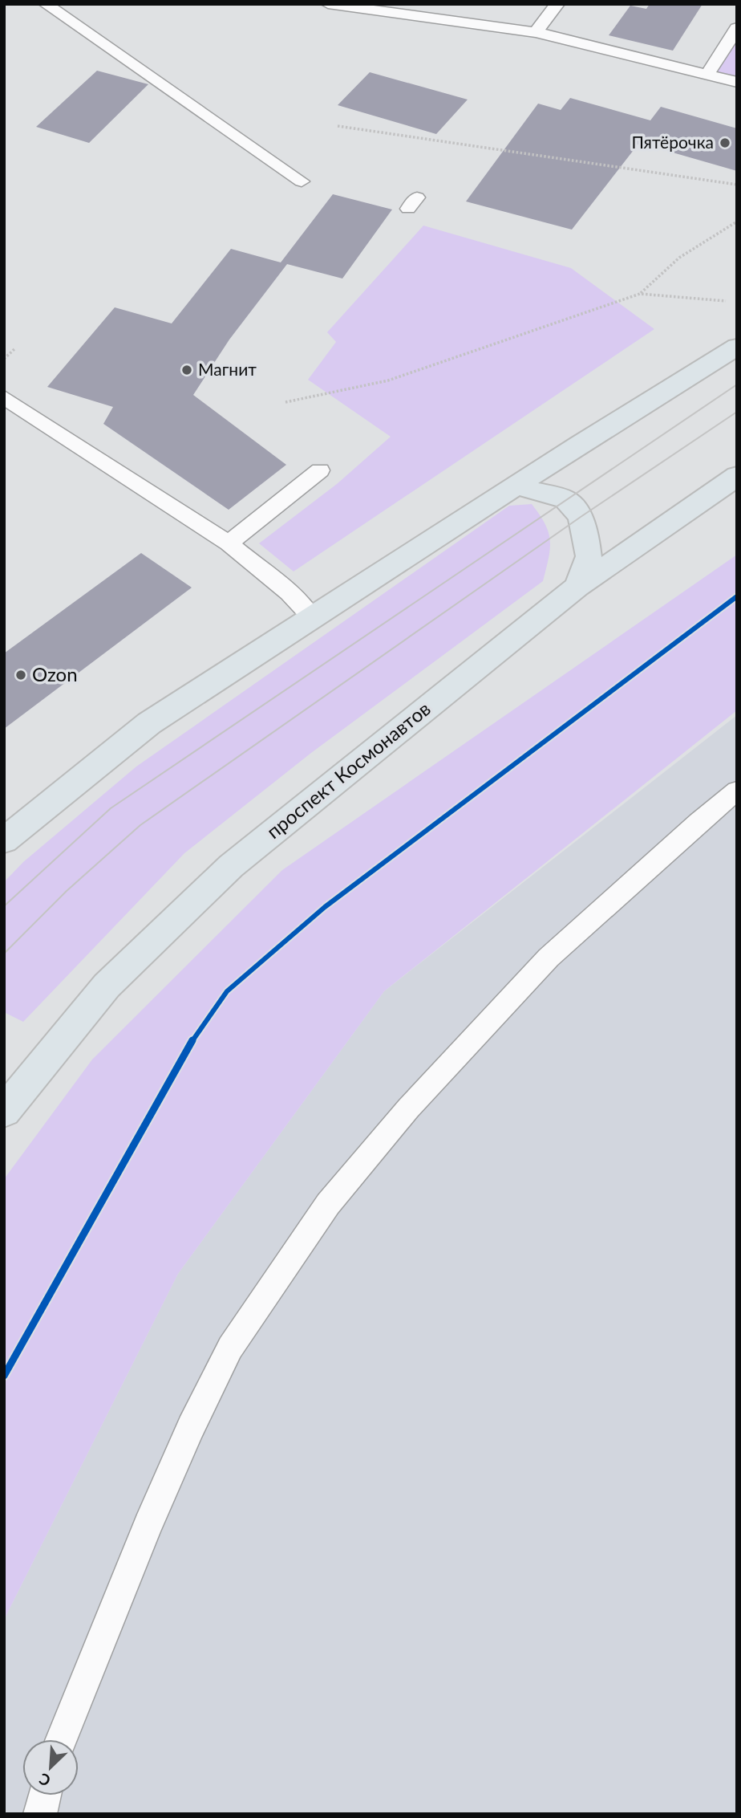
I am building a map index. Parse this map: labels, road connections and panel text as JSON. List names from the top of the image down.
{
  "streets": {
    "main road": ["проспект Космонавтов"]
  },
  "places": ["Пятёрочка", "Магнит", "Ozon"],
  "north": "bottom left"
}
